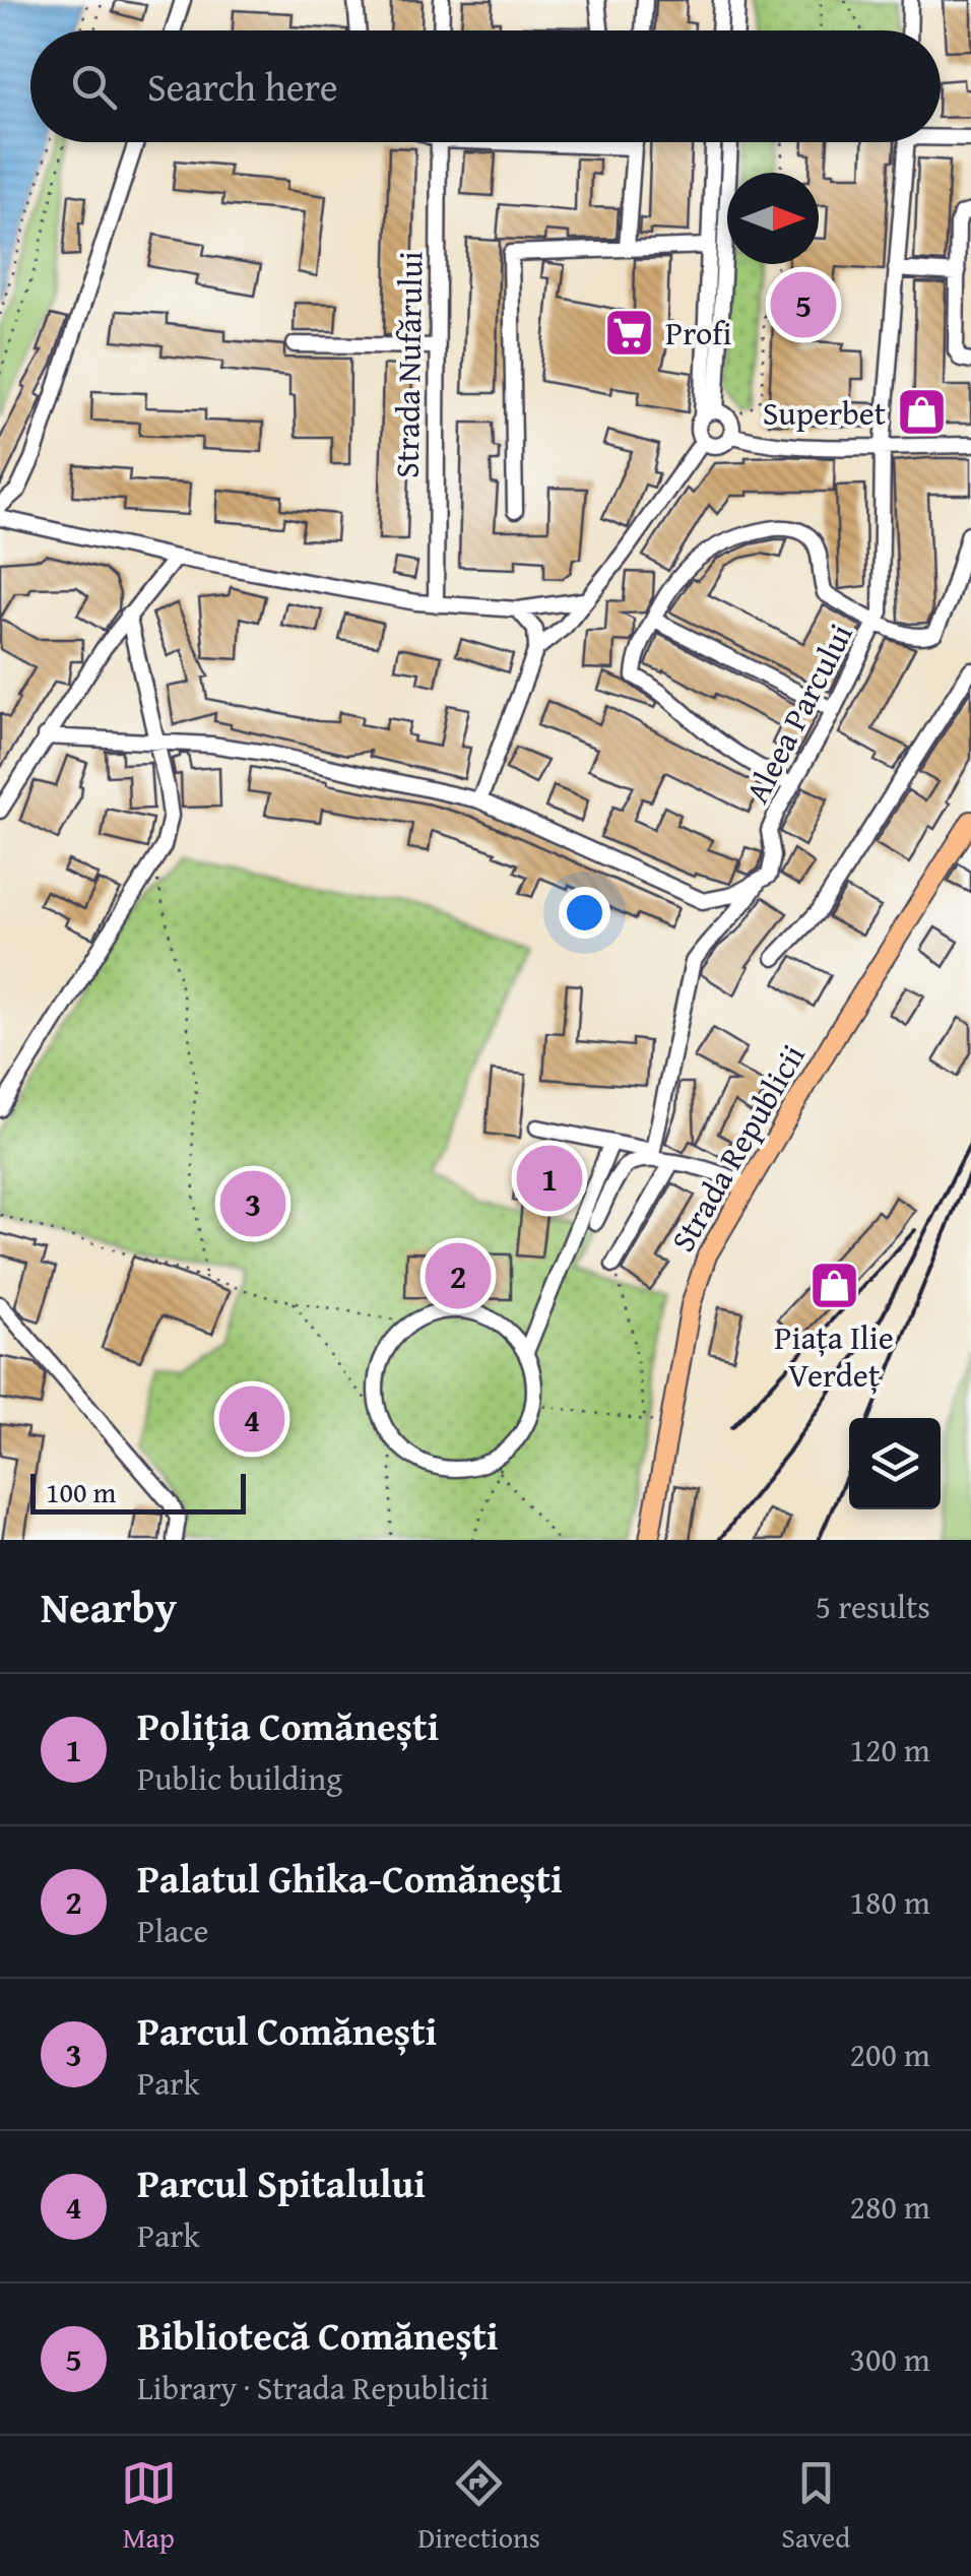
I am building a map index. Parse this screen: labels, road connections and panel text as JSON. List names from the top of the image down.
{
  "streets": {
    "main road": ["Strada Republicii"],
    "street": ["Strada Nufărului", "Aleea Parcului"]
  },
  "places": {
    "supermarket": ["Profi"],
    "shop": ["Superbet", "Piața Ilie Verdeț"]
  },
  "scale_bar": "100 m",
  "north": "right",
  "page": {
    "search": "Search here",
    "pins": [
      "5",
      "1",
      "3",
      "2",
      "4"
    ],
    "scale": "100 m",
    "heading": ["Nearby", "5 results"],
    "list": [
      {
        "mark": "1",
        "name": "Poliția Comănești",
        "note": "Public building",
        "value": "120 m"
      },
      {
        "mark": "2",
        "name": "Palatul Ghika-Comănești",
        "note": "Place",
        "value": "180 m"
      },
      {
        "mark": "3",
        "name": "Parcul Comănești",
        "note": "Park",
        "value": "200 m"
      },
      {
        "mark": "4",
        "name": "Parcul Spitalului",
        "note": "Park",
        "value": "280 m"
      },
      {
        "mark": "5",
        "name": "Bibliotecă Comănești",
        "note": "Library · Strada Republicii",
        "value": "300 m"
      }
    ],
    "nav": ["Map", "Directions", "Saved"]
  }
}
